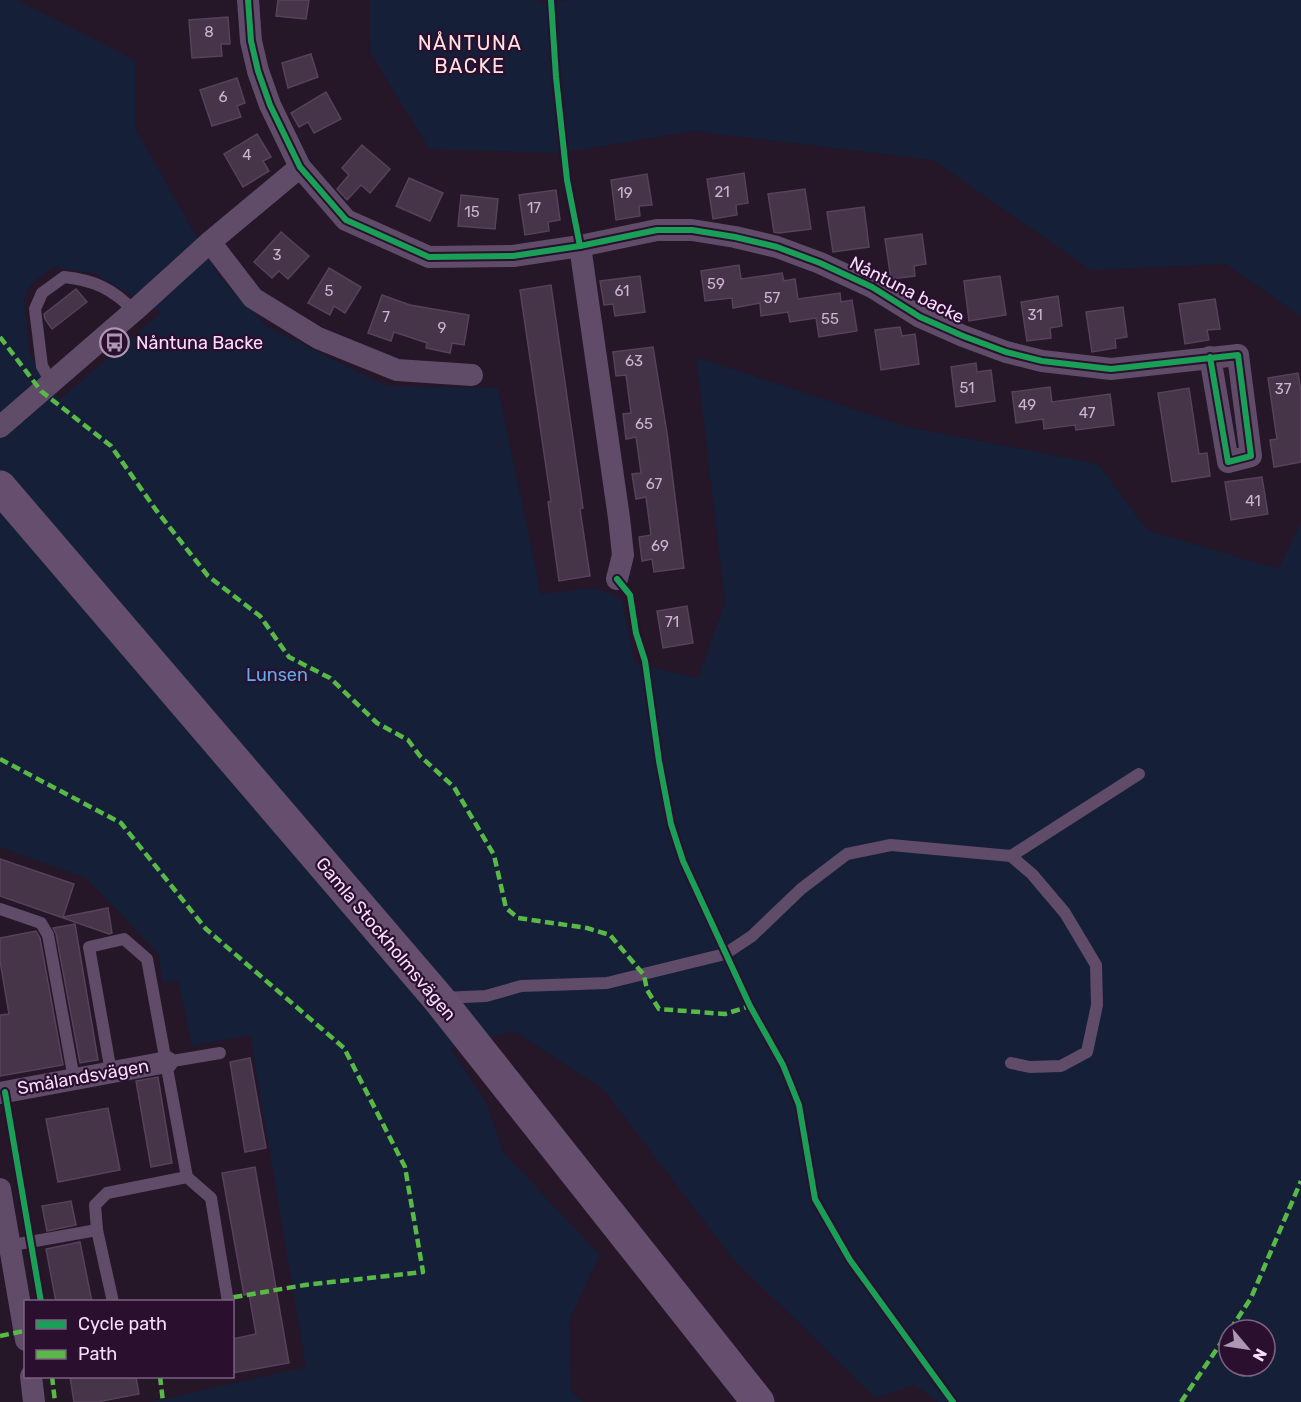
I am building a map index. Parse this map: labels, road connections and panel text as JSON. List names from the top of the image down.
{
  "streets": {
    "main road": ["Gamla Stockholmsvägen"],
    "street": ["Nåntuna backe", "Smålandsvägen"]
  },
  "districts": ["NÅNTUNA BACKE"],
  "parks": ["Lunsen"],
  "places": {
    "bus stop": ["Nåntuna Backe"]
  },
  "house_numbers": [
    "8",
    "6",
    "4",
    "21",
    "19",
    "17",
    "15",
    "3",
    "59",
    "5",
    "61",
    "57",
    "31",
    "7",
    "55",
    "9",
    "63",
    "51",
    "37",
    "49",
    "47",
    "65",
    "67",
    "41",
    "69",
    "71"
  ],
  "legend": ["Cycle path", "Path"],
  "north": "bottom right"
}
